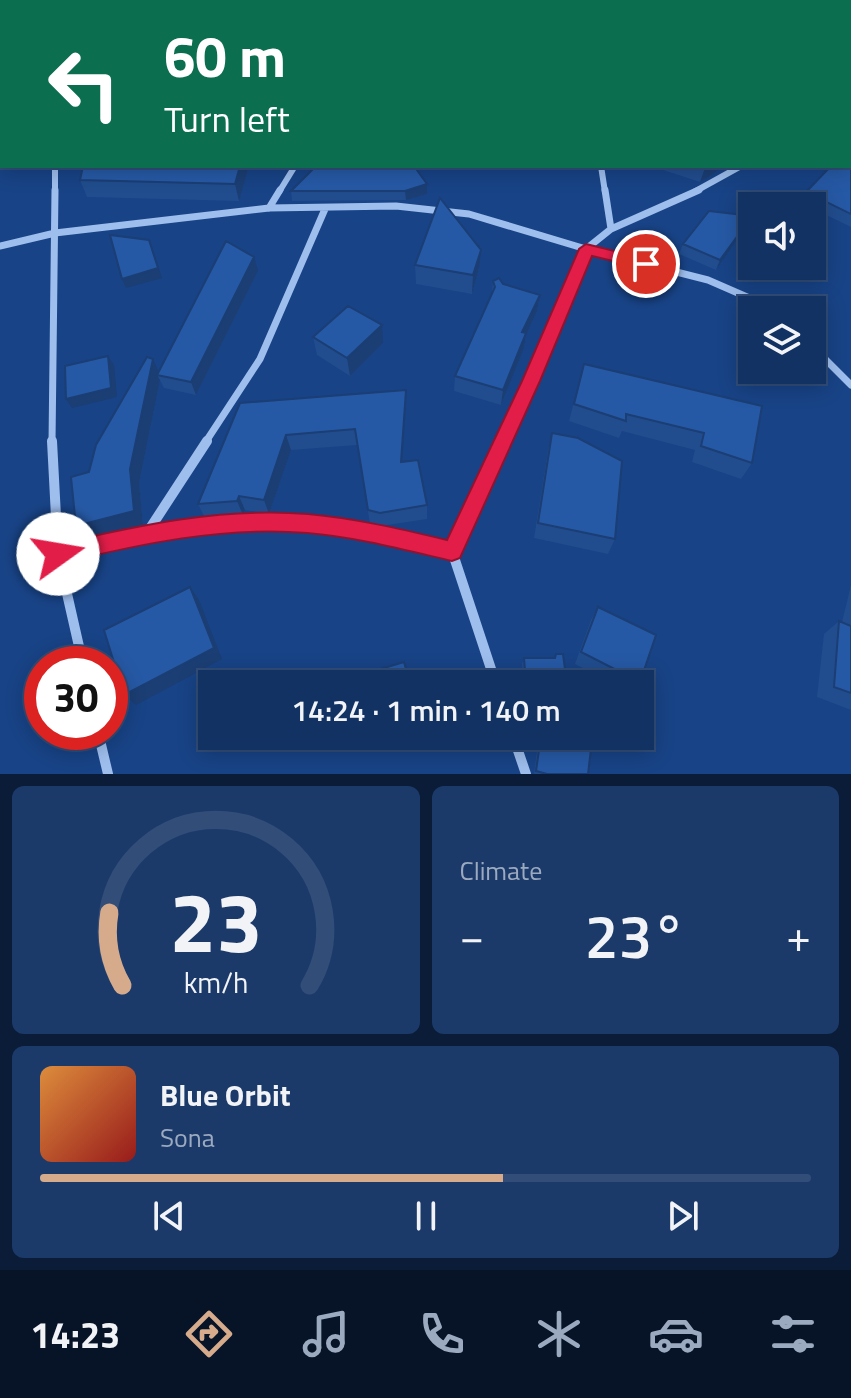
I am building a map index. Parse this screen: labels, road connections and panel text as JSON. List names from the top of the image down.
{
  "page": {
    "turn": ["60 m", "Turn left"],
    "limit": "30",
    "trip": "14:24 · 1 min · 140 m",
    "tile": "Climate",
    "heat": ["−", "23°", "+"],
    "song": ["Blue Orbit", "Sona"],
    "tabs": "14:23",
    "gauge": ["23", "km/h"]
  }
}
